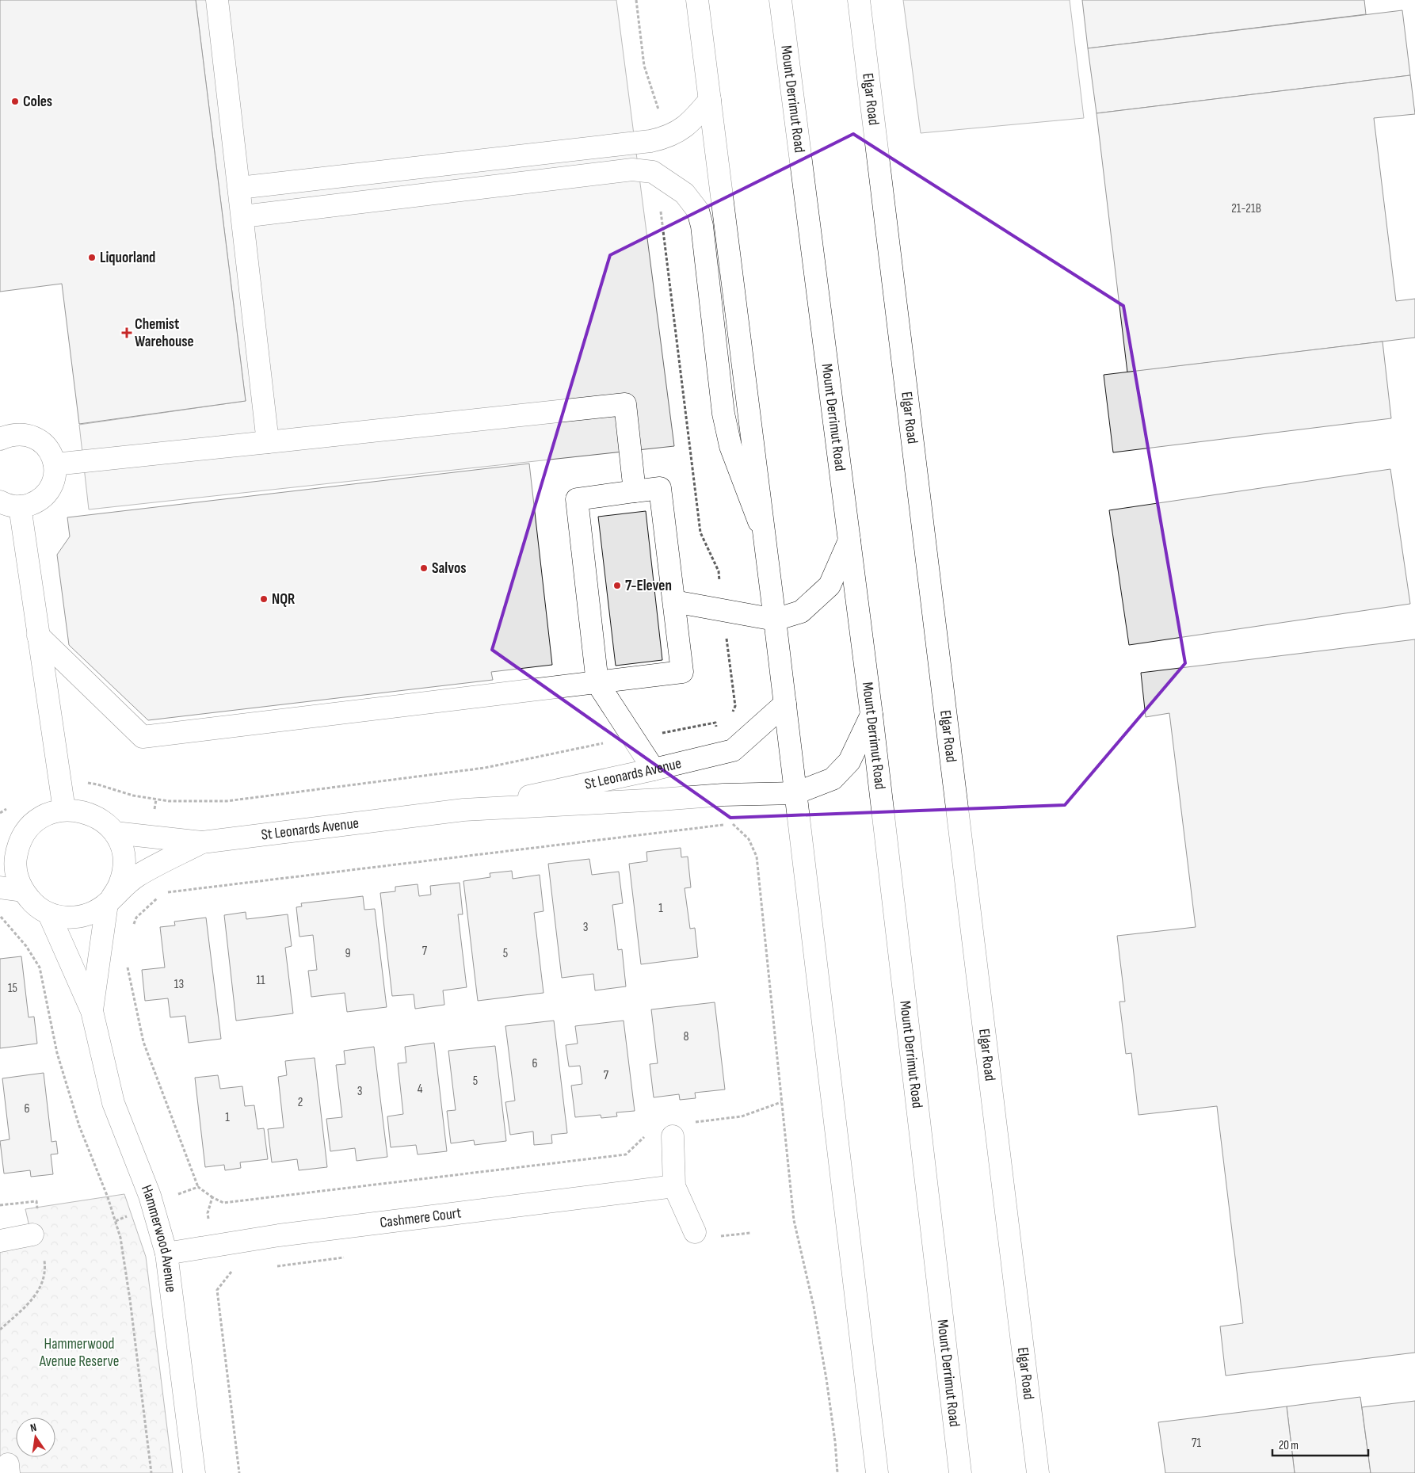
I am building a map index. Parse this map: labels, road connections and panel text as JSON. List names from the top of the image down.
{
  "streets": {
    "street": [
      "Mount Derrimut Road",
      "Elgar Road",
      "St Leonards Avenue",
      "Cashmere Court",
      "Hammerwood Avenue"
    ]
  },
  "crossings": [
    ["Mount Derrimut Road", "St Leonards Avenue"],
    ["St Leonards Avenue", "Hammerwood Avenue"],
    ["Cashmere Court", "Hammerwood Avenue"]
  ],
  "parks": ["Hammerwood Avenue Reserve"],
  "places": {
    "other": [
      "Coles",
      "Liquorland",
      "Salvos",
      "7-Eleven",
      "NQR"
    ],
    "health": ["Chemist Warehouse"]
  },
  "house_numbers": [
    "21-21B",
    "1",
    "3",
    "7",
    "9",
    "5",
    "11",
    "13",
    "15",
    "8",
    "6",
    "7",
    "5",
    "4",
    "3",
    "2",
    "6",
    "1",
    "71"
  ],
  "scale_bar": "20 m",
  "north": "top"
}
